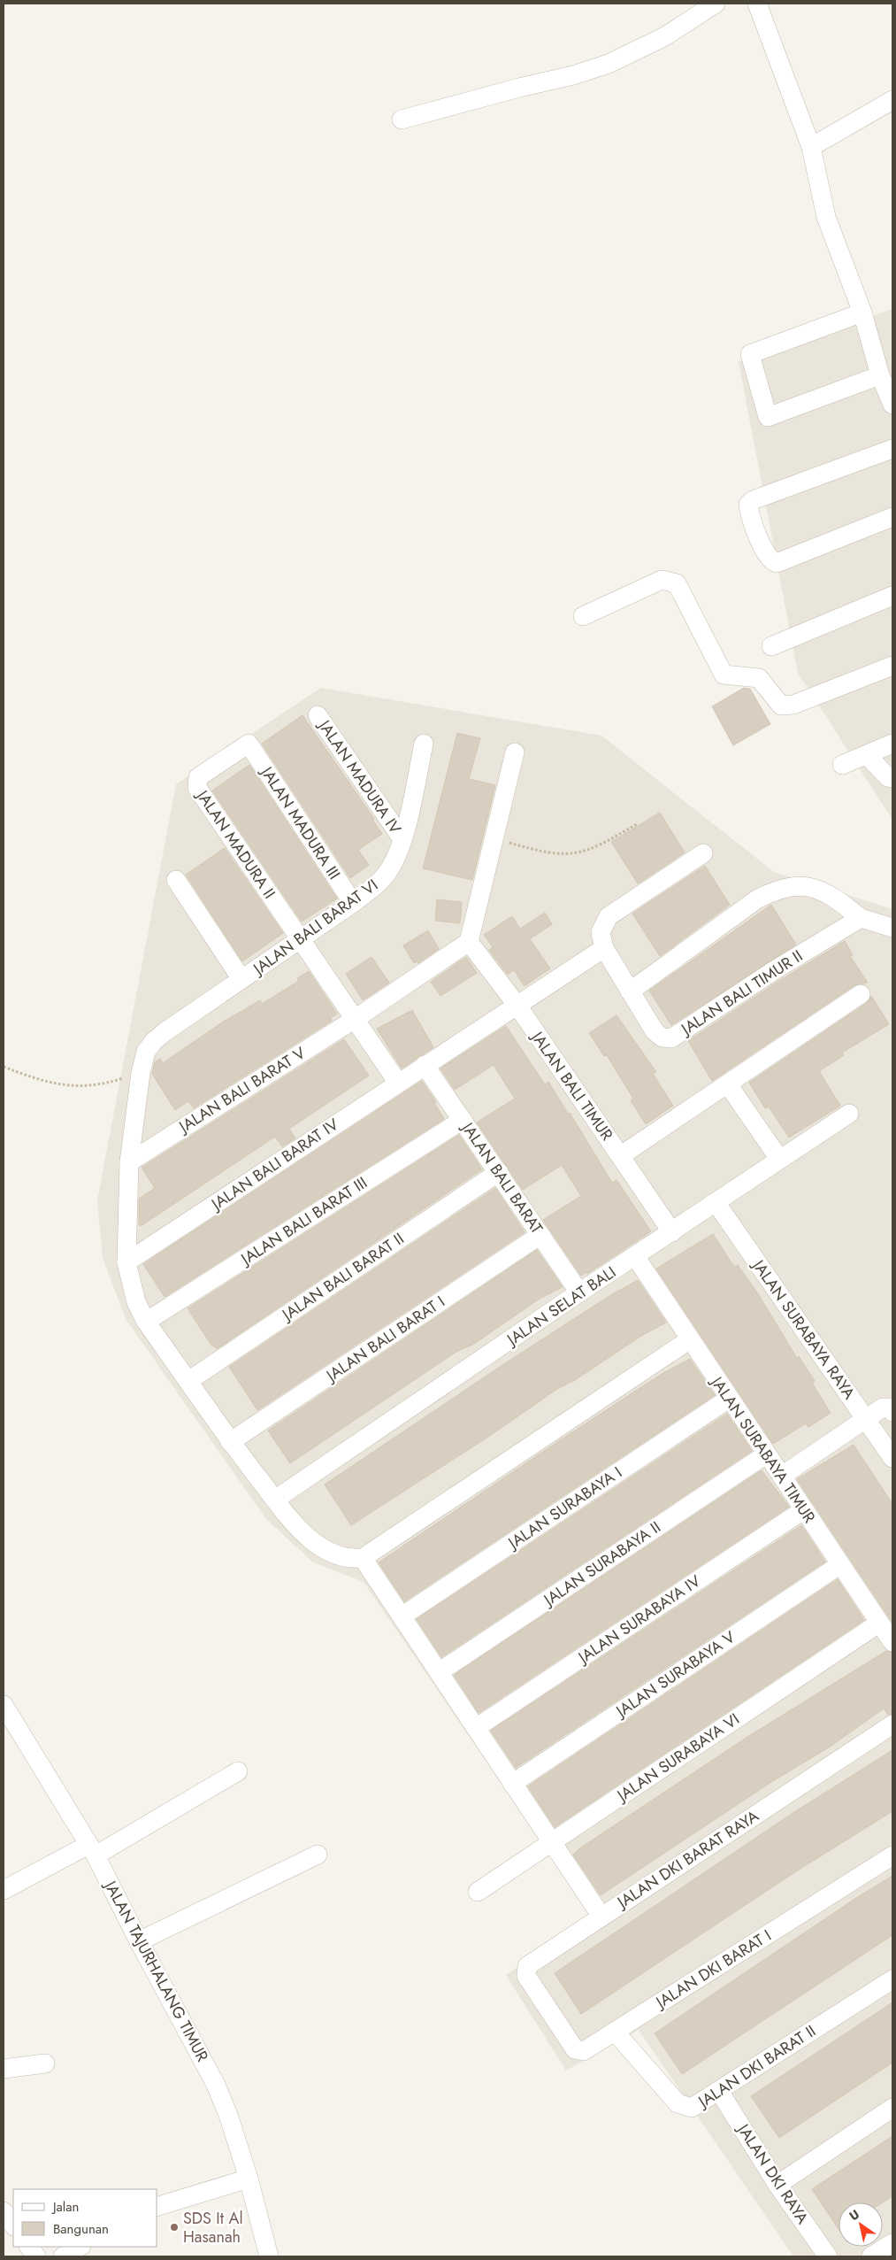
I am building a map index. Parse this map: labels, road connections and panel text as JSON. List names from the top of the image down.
{
  "streets": {
    "street": [
      "JALAN MADURA IV",
      "JALAN MADURA III",
      "JALAN MADURA II",
      "JALAN BALI BARAT VI",
      "JALAN BALI TIMUR II",
      "JALAN BALI TIMUR",
      "JALAN BALI BARAT V",
      "JALAN BALI BARAT IV",
      "JALAN BALI BARAT",
      "JALAN BALI BARAT III",
      "JALAN BALI BARAT II",
      "JALAN SELAT BALI",
      "JALAN SURABAYA RAYA",
      "JALAN BALI BARAT I",
      "JALAN SURABAYA TIMUR",
      "JALAN SURABAYA I",
      "JALAN SURABAYA II",
      "JALAN SURABAYA IV",
      "JALAN SURABAYA V",
      "JALAN SURABAYA VI",
      "JALAN DKI BARAT RAYA",
      "JALAN DKI BARAT I",
      "JALAN TAJURHALANG TIMUR",
      "JALAN DKI BARAT II",
      "JALAN DKI RAYA"
    ]
  },
  "crossings": [
    ["JALAN MADURA IV", "JALAN BALI BARAT VI"],
    ["JALAN MADURA III", "JALAN MADURA II"],
    ["JALAN MADURA III", "JALAN BALI BARAT VI"],
    ["JALAN MADURA II", "JALAN BALI BARAT VI"],
    ["JALAN BALI BARAT VI", "JALAN BALI BARAT V"],
    ["JALAN BALI BARAT VI", "JALAN BALI BARAT IV"],
    ["JALAN BALI BARAT VI", "JALAN BALI BARAT III"],
    ["JALAN BALI BARAT VI", "JALAN BALI BARAT II"],
    ["JALAN BALI BARAT VI", "JALAN SELAT BALI"],
    ["JALAN BALI BARAT VI", "JALAN BALI BARAT I"],
    ["JALAN BALI TIMUR II", "JALAN BALI BARAT IV"],
    ["JALAN BALI TIMUR", "JALAN BALI BARAT V"],
    ["JALAN BALI TIMUR", "JALAN BALI BARAT IV"],
    ["JALAN BALI TIMUR", "JALAN SELAT BALI"],
    ["JALAN BALI BARAT IV", "JALAN BALI BARAT"],
    ["JALAN BALI BARAT", "JALAN BALI BARAT III"],
    ["JALAN BALI BARAT", "JALAN BALI BARAT II"],
    ["JALAN BALI BARAT", "JALAN SELAT BALI"],
    ["JALAN BALI BARAT", "JALAN BALI BARAT I"],
    ["JALAN SELAT BALI", "JALAN SURABAYA RAYA"],
    ["JALAN SELAT BALI", "JALAN SURABAYA TIMUR"],
    ["JALAN SURABAYA TIMUR", "JALAN SURABAYA I"],
    ["JALAN SURABAYA TIMUR", "JALAN SURABAYA II"],
    ["JALAN SURABAYA TIMUR", "JALAN SURABAYA IV"],
    ["JALAN SURABAYA TIMUR", "JALAN SURABAYA V"],
    ["JALAN SURABAYA TIMUR", "JALAN SURABAYA VI"],
    ["JALAN DKI BARAT RAYA", "JALAN DKI BARAT I"],
    ["JALAN DKI BARAT I", "JALAN DKI BARAT II"],
    ["JALAN DKI BARAT II", "JALAN DKI RAYA"]
  ],
  "places": ["SDS It Al Hasanah"],
  "legend": ["Jalan", "Bangunan"],
  "north": "top left"
}
